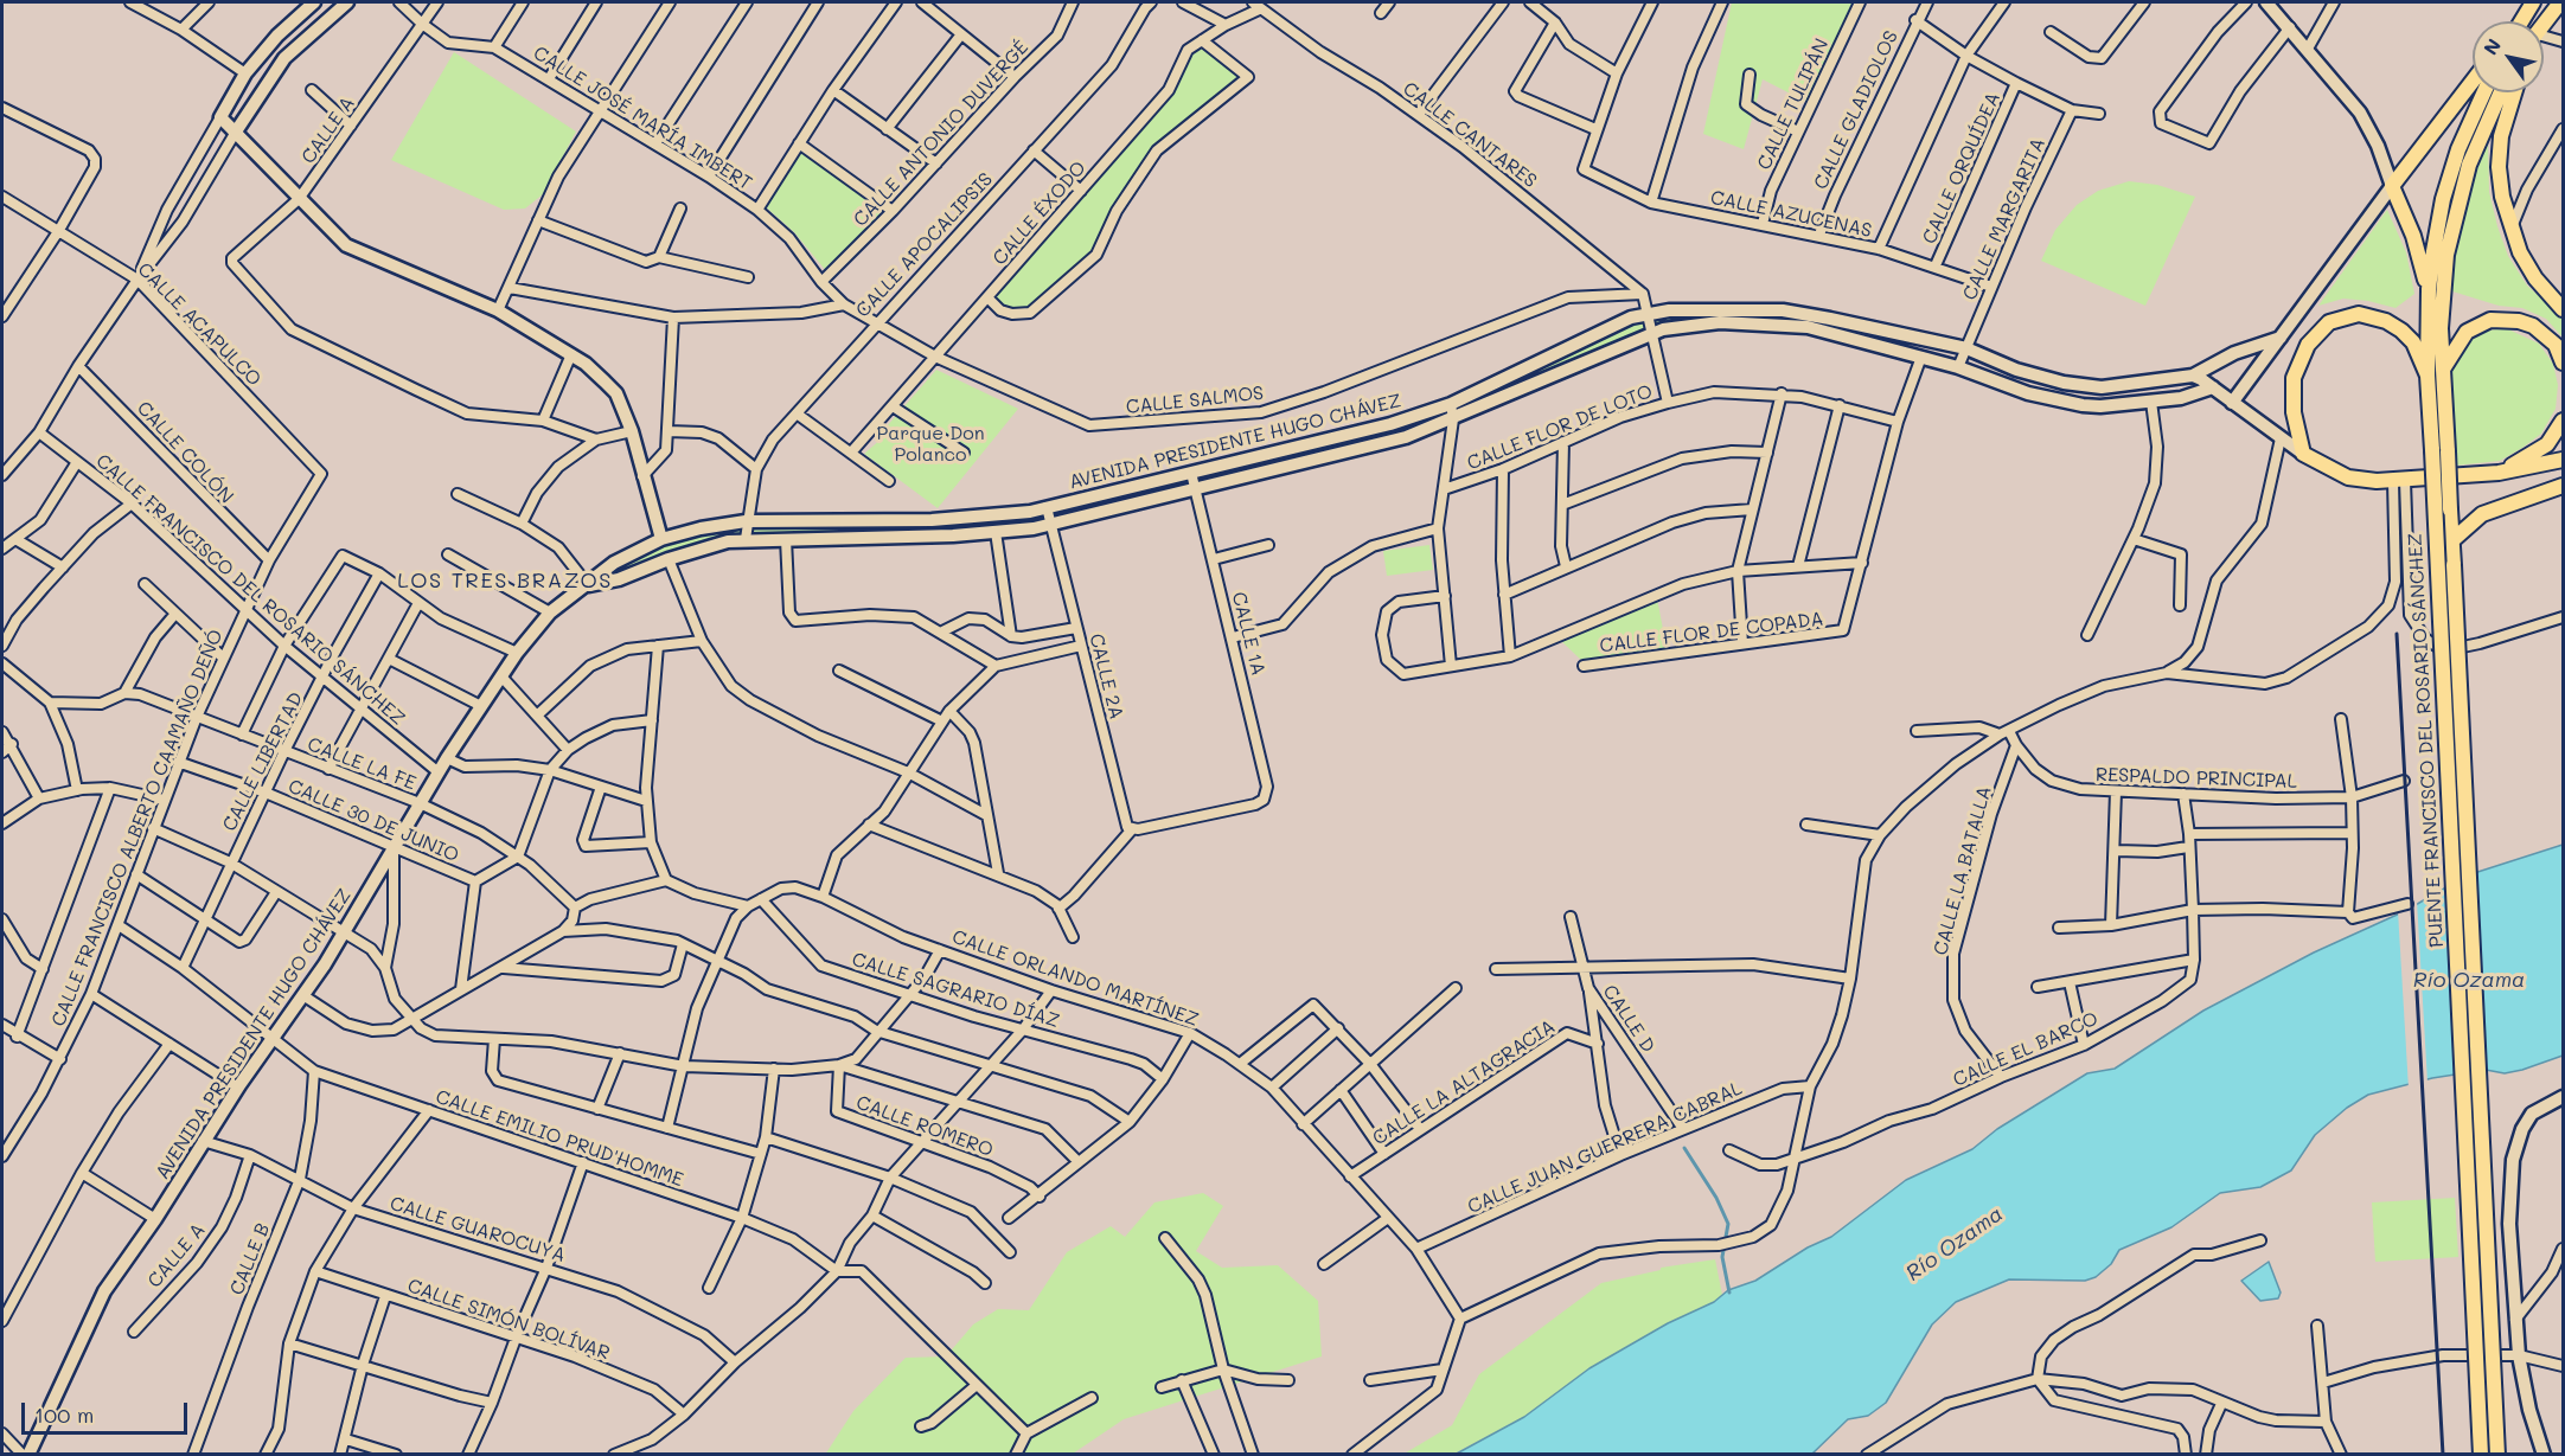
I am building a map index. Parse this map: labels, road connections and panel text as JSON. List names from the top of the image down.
{
  "streets": {
    "main road": ["AVENIDA PRESIDENTE HUGO CHÁVEZ", "PUENTE FRANCISCO DEL ROSARIO SÁNCHEZ"],
    "street": [
      "CALLE TULIPÁN",
      "CALLE GLADIOLOS",
      "CALLE JOSÉ MARÍA IMBERT",
      "CALLE A",
      "CALLE ANTONIO DUVERGÉ",
      "CALLE CANTARES",
      "CALLE ORQUÍDEA",
      "CALLE ÉXODO",
      "CALLE AZUCENAS",
      "CALLE MARGARITA",
      "CALLE APOCALIPSIS",
      "CALLE ACAPULCO",
      "CALLE SALMOS",
      "CALLE FLOR DE LOTO",
      "CALLE COLÓN",
      "CALLE FRANCISCO DEL ROSARIO SÁNCHEZ",
      "CALLE FLOR DE COPADA",
      "CALLE 1A",
      "CALLE 2A",
      "CALLE LIBERTAD",
      "CALLE LA FE",
      "RESPALDO PRINCIPAL",
      "CALLE 30 DE JUNIO",
      "CALLE FRANCISCO ALBERTO CAAMAÑO DEÑÓ",
      "CALLE LA BATALLA",
      "CALLE ORLANDO MARTÍNEZ",
      "CALLE SAGRARIO DÍAZ",
      "CALLE D",
      "CALLE EL BARCO",
      "CALLE LA ALTAGRACIA",
      "CALLE ROMERO",
      "CALLE EMILIO PRUD'HOMME",
      "CALLE JUAN GUERRERA CABRAL",
      "CALLE GUAROCUYA",
      "CALLE B",
      "CALLE SIMÓN BOLÍVAR"
    ]
  },
  "crossings": [
    ["CALLE TULIPÁN", "CALLE AZUCENAS"],
    ["CALLE GLADIOLOS", "CALLE AZUCENAS"],
    ["CALLE JOSÉ MARÍA IMBERT", "CALLE A"],
    ["CALLE JOSÉ MARÍA IMBERT", "CALLE ANTONIO DUVERGÉ"],
    ["CALLE JOSÉ MARÍA IMBERT", "CALLE SALMOS"],
    ["CALLE A", "CALLE GUAROCUYA"],
    ["CALLE CANTARES", "CALLE ÉXODO"],
    ["CALLE CANTARES", "CALLE SALMOS"],
    ["CALLE ORQUÍDEA", "CALLE AZUCENAS"],
    ["CALLE ÉXODO", "CALLE SALMOS"],
    ["CALLE AZUCENAS", "CALLE MARGARITA"],
    ["CALLE MARGARITA", "AVENIDA PRESIDENTE HUGO CHÁVEZ"],
    ["CALLE APOCALIPSIS", "CALLE SALMOS"],
    ["CALLE APOCALIPSIS", "AVENIDA PRESIDENTE HUGO CHÁVEZ"],
    ["CALLE ACAPULCO", "CALLE FRANCISCO ALBERTO CAAMAÑO DEÑÓ"],
    ["AVENIDA PRESIDENTE HUGO CHÁVEZ", "CALLE FRANCISCO DEL ROSARIO SÁNCHEZ"],
    ["AVENIDA PRESIDENTE HUGO CHÁVEZ", "CALLE 1A"],
    ["AVENIDA PRESIDENTE HUGO CHÁVEZ", "CALLE 2A"],
    ["AVENIDA PRESIDENTE HUGO CHÁVEZ", "CALLE LA FE"],
    ["AVENIDA PRESIDENTE HUGO CHÁVEZ", "CALLE 30 DE JUNIO"],
    ["AVENIDA PRESIDENTE HUGO CHÁVEZ", "CALLE EMILIO PRUD'HOMME"],
    ["AVENIDA PRESIDENTE HUGO CHÁVEZ", "CALLE GUAROCUYA"],
    ["CALLE COLÓN", "CALLE FRANCISCO ALBERTO CAAMAÑO DEÑÓ"],
    ["CALLE FRANCISCO DEL ROSARIO SÁNCHEZ", "CALLE LIBERTAD"],
    ["CALLE FRANCISCO DEL ROSARIO SÁNCHEZ", "CALLE FRANCISCO ALBERTO CAAMAÑO DEÑÓ"],
    ["CALLE 1A", "CALLE 2A"],
    ["CALLE LIBERTAD", "CALLE LA FE"],
    ["CALLE LIBERTAD", "CALLE 30 DE JUNIO"],
    ["CALLE LIBERTAD", "CALLE EMILIO PRUD'HOMME"],
    ["CALLE LA FE", "CALLE FRANCISCO ALBERTO CAAMAÑO DEÑÓ"],
    ["RESPALDO PRINCIPAL", "CALLE LA BATALLA"],
    ["RESPALDO PRINCIPAL", "CALLE EL BARCO"],
    ["CALLE 30 DE JUNIO", "CALLE FRANCISCO ALBERTO CAAMAÑO DEÑÓ"],
    ["CALLE FRANCISCO ALBERTO CAAMAÑO DEÑÓ", "CALLE EMILIO PRUD'HOMME"],
    ["CALLE LA BATALLA", "CALLE EL BARCO"],
    ["CALLE ORLANDO MARTÍNEZ", "CALLE SAGRARIO DÍAZ"],
    ["CALLE ORLANDO MARTÍNEZ", "CALLE LA ALTAGRACIA"],
    ["CALLE ORLANDO MARTÍNEZ", "CALLE JUAN GUERRERA CABRAL"],
    ["CALLE D", "CALLE JUAN GUERRERA CABRAL"],
    ["CALLE EMILIO PRUD'HOMME", "CALLE B"],
    ["CALLE GUAROCUYA", "CALLE B"]
  ],
  "districts": ["LOS TRES BRAZOS"],
  "water": ["Río Ozama"],
  "parks": ["Parque Don Polanco"],
  "scale_bar": "100 m",
  "north": "top left"
}
